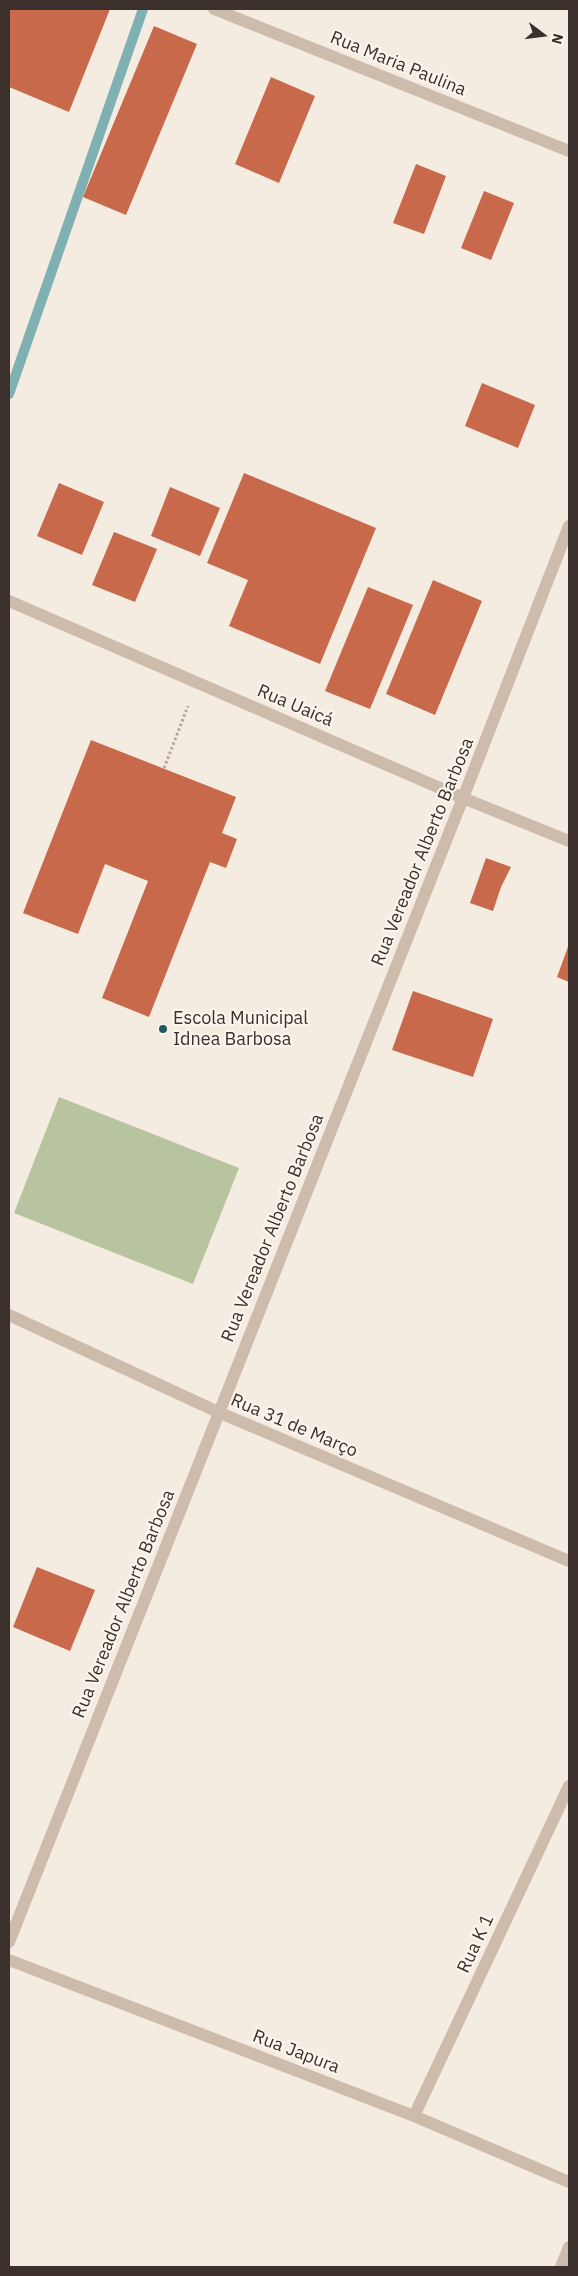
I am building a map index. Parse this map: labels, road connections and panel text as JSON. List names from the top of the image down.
{
  "streets": {
    "street": [
      "Rua Maria Paulina",
      "Rua Uaicá",
      "Rua Vereador Alberto Barbosa",
      "Rua 31 de Março",
      "Rua K 1",
      "Rua Japura"
    ]
  },
  "crossings": [
    ["Rua Uaicá", "Rua Vereador Alberto Barbosa"],
    ["Rua Vereador Alberto Barbosa", "Rua 31 de Março"],
    ["Rua K 1", "Rua Japura"]
  ],
  "places": ["Escola Municipal Idnea Barbosa"],
  "north": "right"
}
